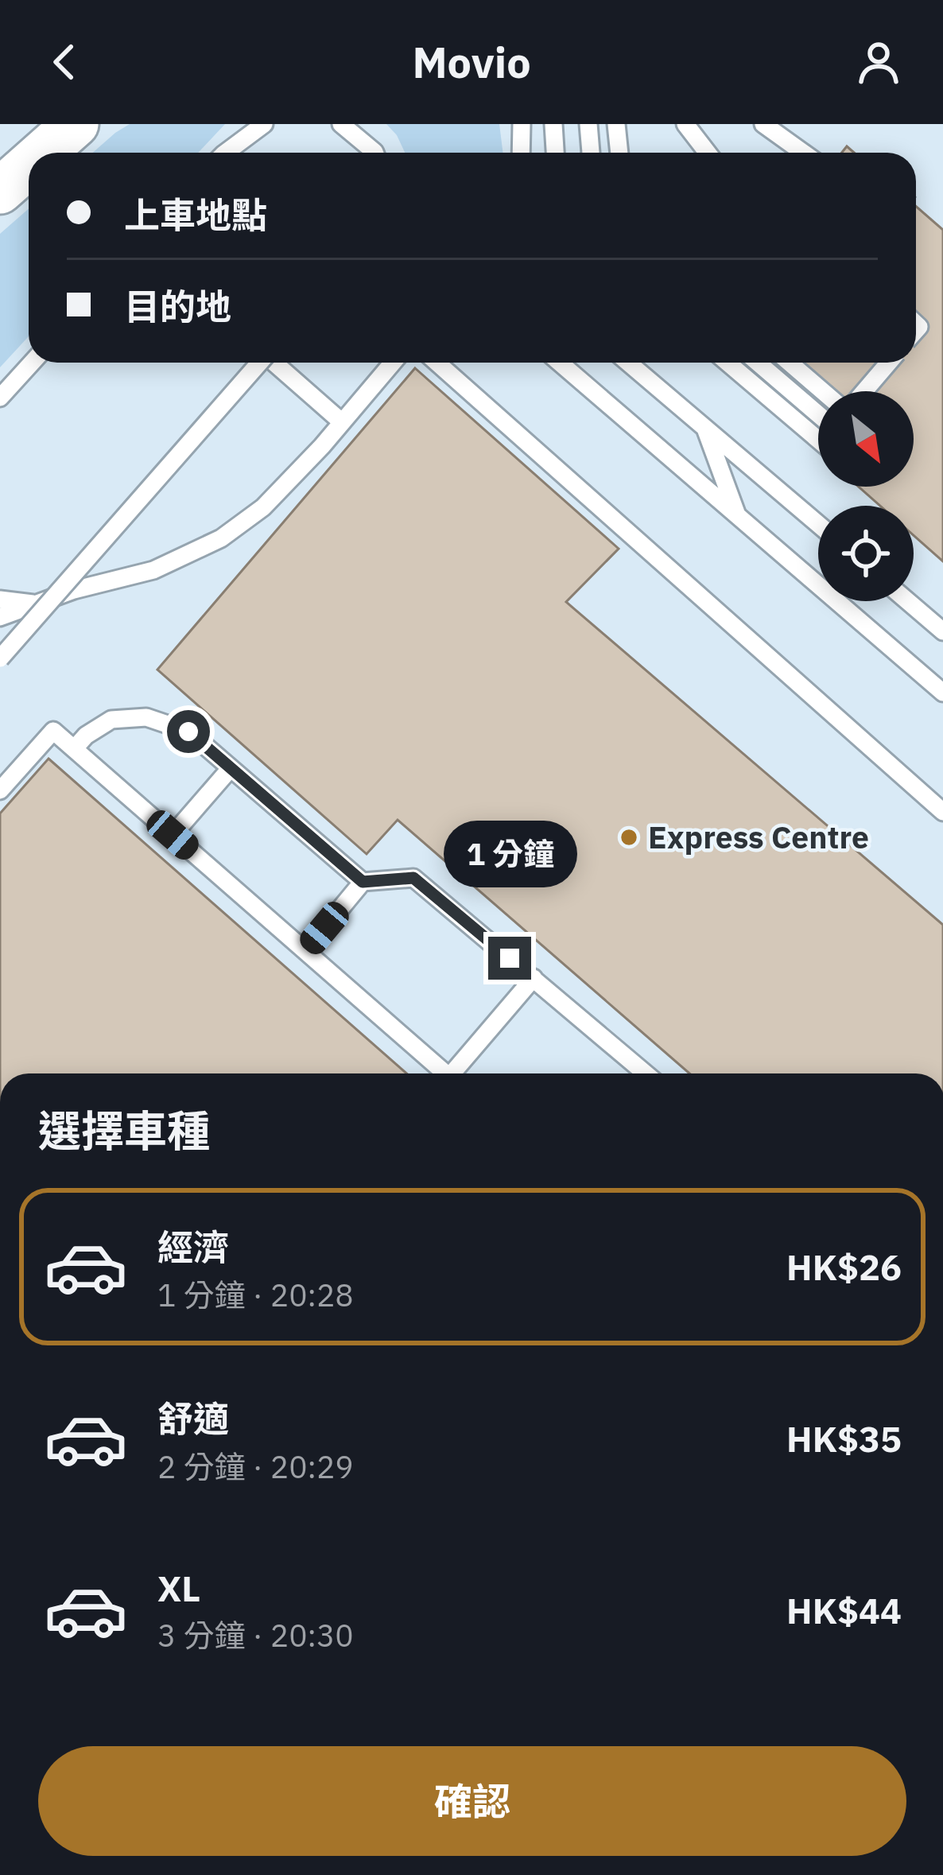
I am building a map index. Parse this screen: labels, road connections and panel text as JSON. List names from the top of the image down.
{
  "places": ["Express Centre"],
  "north": "bottom right",
  "page": {
    "header": "Movio",
    "banner": ["上車地點", "目的地"],
    "bubble": "1 分鐘",
    "heading": "選擇車種",
    "list": [
      {
        "name": "經濟",
        "note": "1 分鐘 · 20:28",
        "value": "HK$26"
      },
      {
        "name": "舒適",
        "note": "2 分鐘 · 20:29",
        "value": "HK$35"
      },
      {
        "name": "XL",
        "note": "3 分鐘 · 20:30",
        "value": "HK$44"
      }
    ],
    "buttons": "確認"
  }
}
